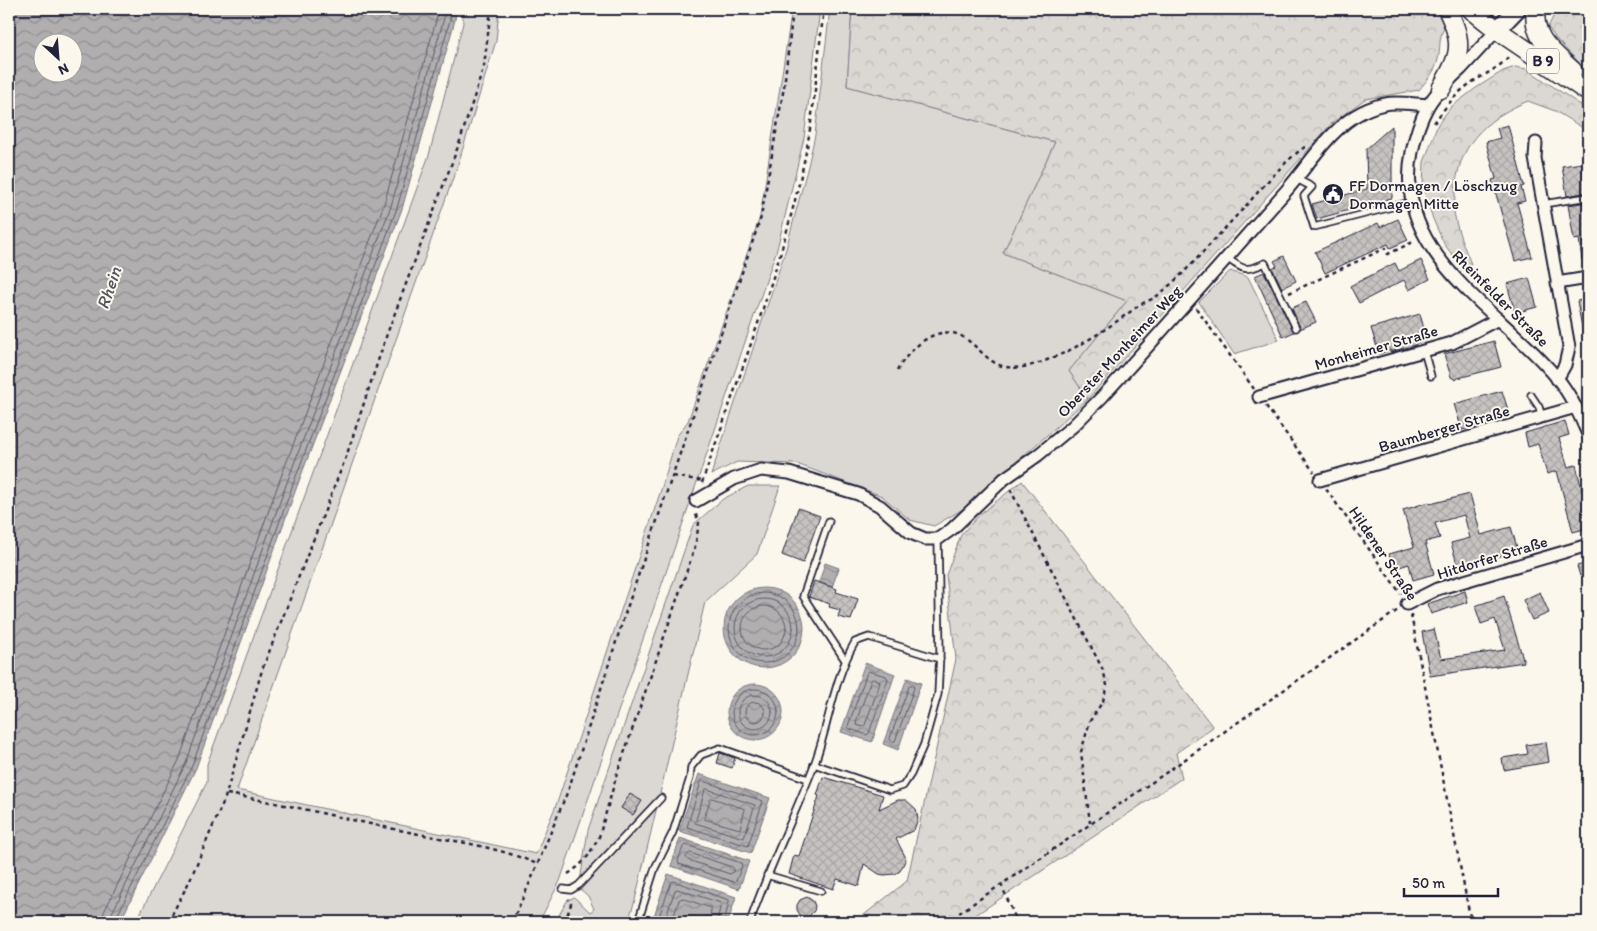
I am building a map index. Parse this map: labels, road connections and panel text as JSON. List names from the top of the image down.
{
  "streets": {
    "main road": ["B 9"],
    "street": [
      "Rheinfelder Straße",
      "Monheimer Straße",
      "Oberster Monheimer Weg",
      "Baumberger Straße",
      "Hitdorfer Straße"
    ],
    "path": ["Hildener Straße"]
  },
  "crossings": [
    ["B 9", "Rheinfelder Straße"],
    ["Rheinfelder Straße", "Monheimer Straße"],
    ["Rheinfelder Straße", "Oberster Monheimer Weg"],
    ["Rheinfelder Straße", "Baumberger Straße"],
    ["Monheimer Straße", "Hildener Straße"],
    ["Oberster Monheimer Weg", "Hildener Straße"],
    ["Baumberger Straße", "Hildener Straße"],
    ["Hildener Straße", "Hitdorfer Straße"]
  ],
  "water": ["Rhein"],
  "places": {
    "public building": ["FF Dormagen / Löschzug Dormagen Mitte"]
  },
  "scale_bar": "50 m",
  "north": "bottom right"
}
